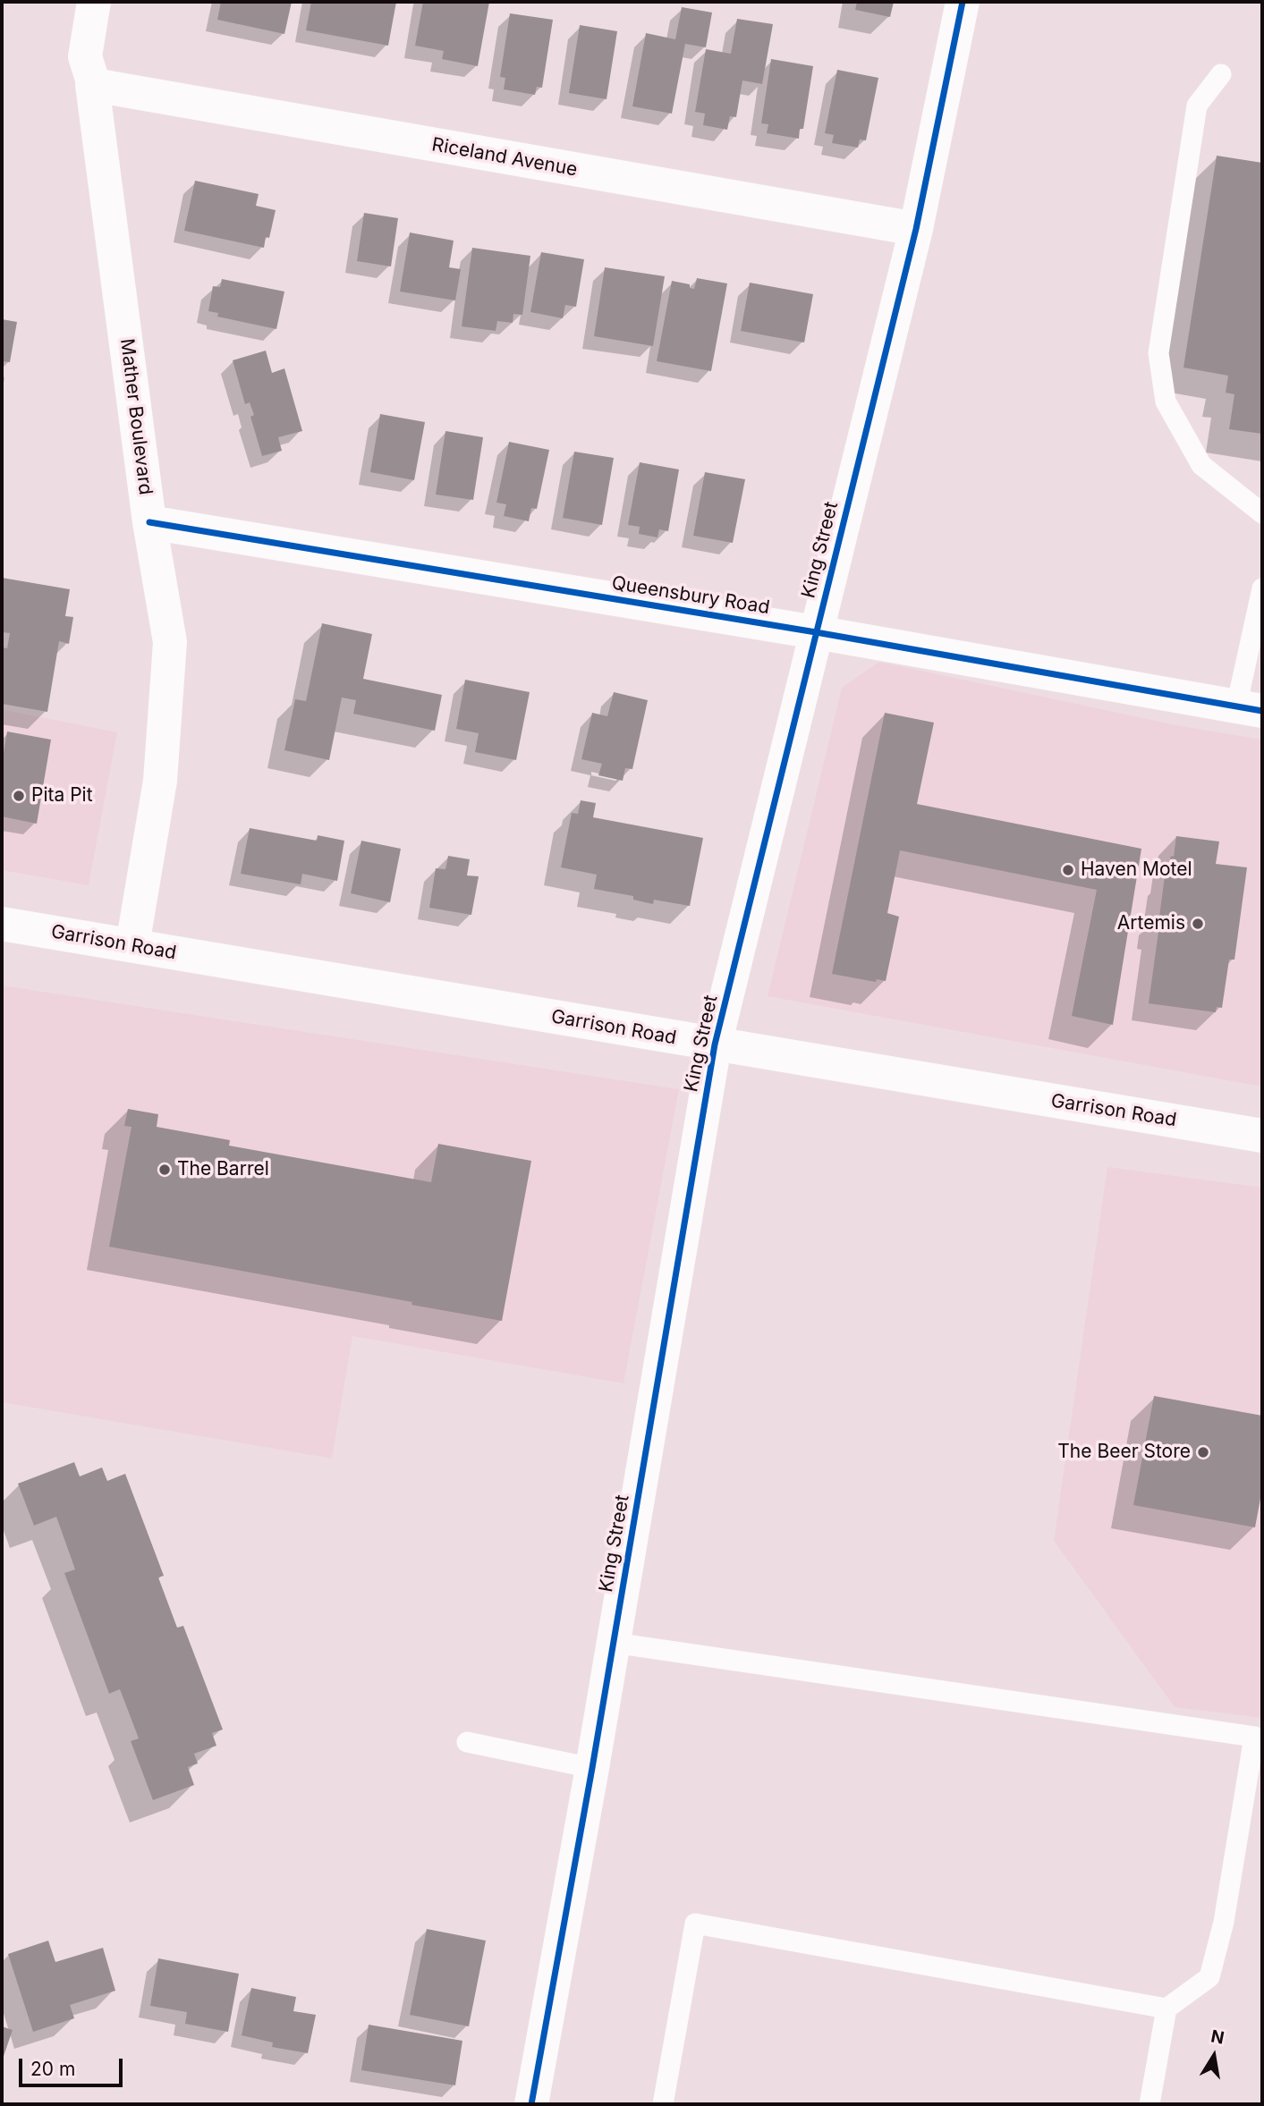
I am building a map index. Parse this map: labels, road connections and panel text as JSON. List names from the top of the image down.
{
  "streets": {
    "street": [
      "Riceland Avenue",
      "Mather Boulevard",
      "King Street",
      "Queensbury Road",
      "Garrison Road"
    ]
  },
  "crossings": [
    ["Riceland Avenue", "Mather Boulevard"],
    ["Riceland Avenue", "King Street"],
    ["Mather Boulevard", "Queensbury Road"],
    ["Mather Boulevard", "Garrison Road"],
    ["King Street", "Queensbury Road"],
    ["King Street", "Garrison Road"]
  ],
  "places": [
    "Pita Pit",
    "Haven Motel",
    "Artemis",
    "The Barrel",
    "The Beer Store"
  ],
  "scale_bar": "20 m",
  "north": "top"
}
